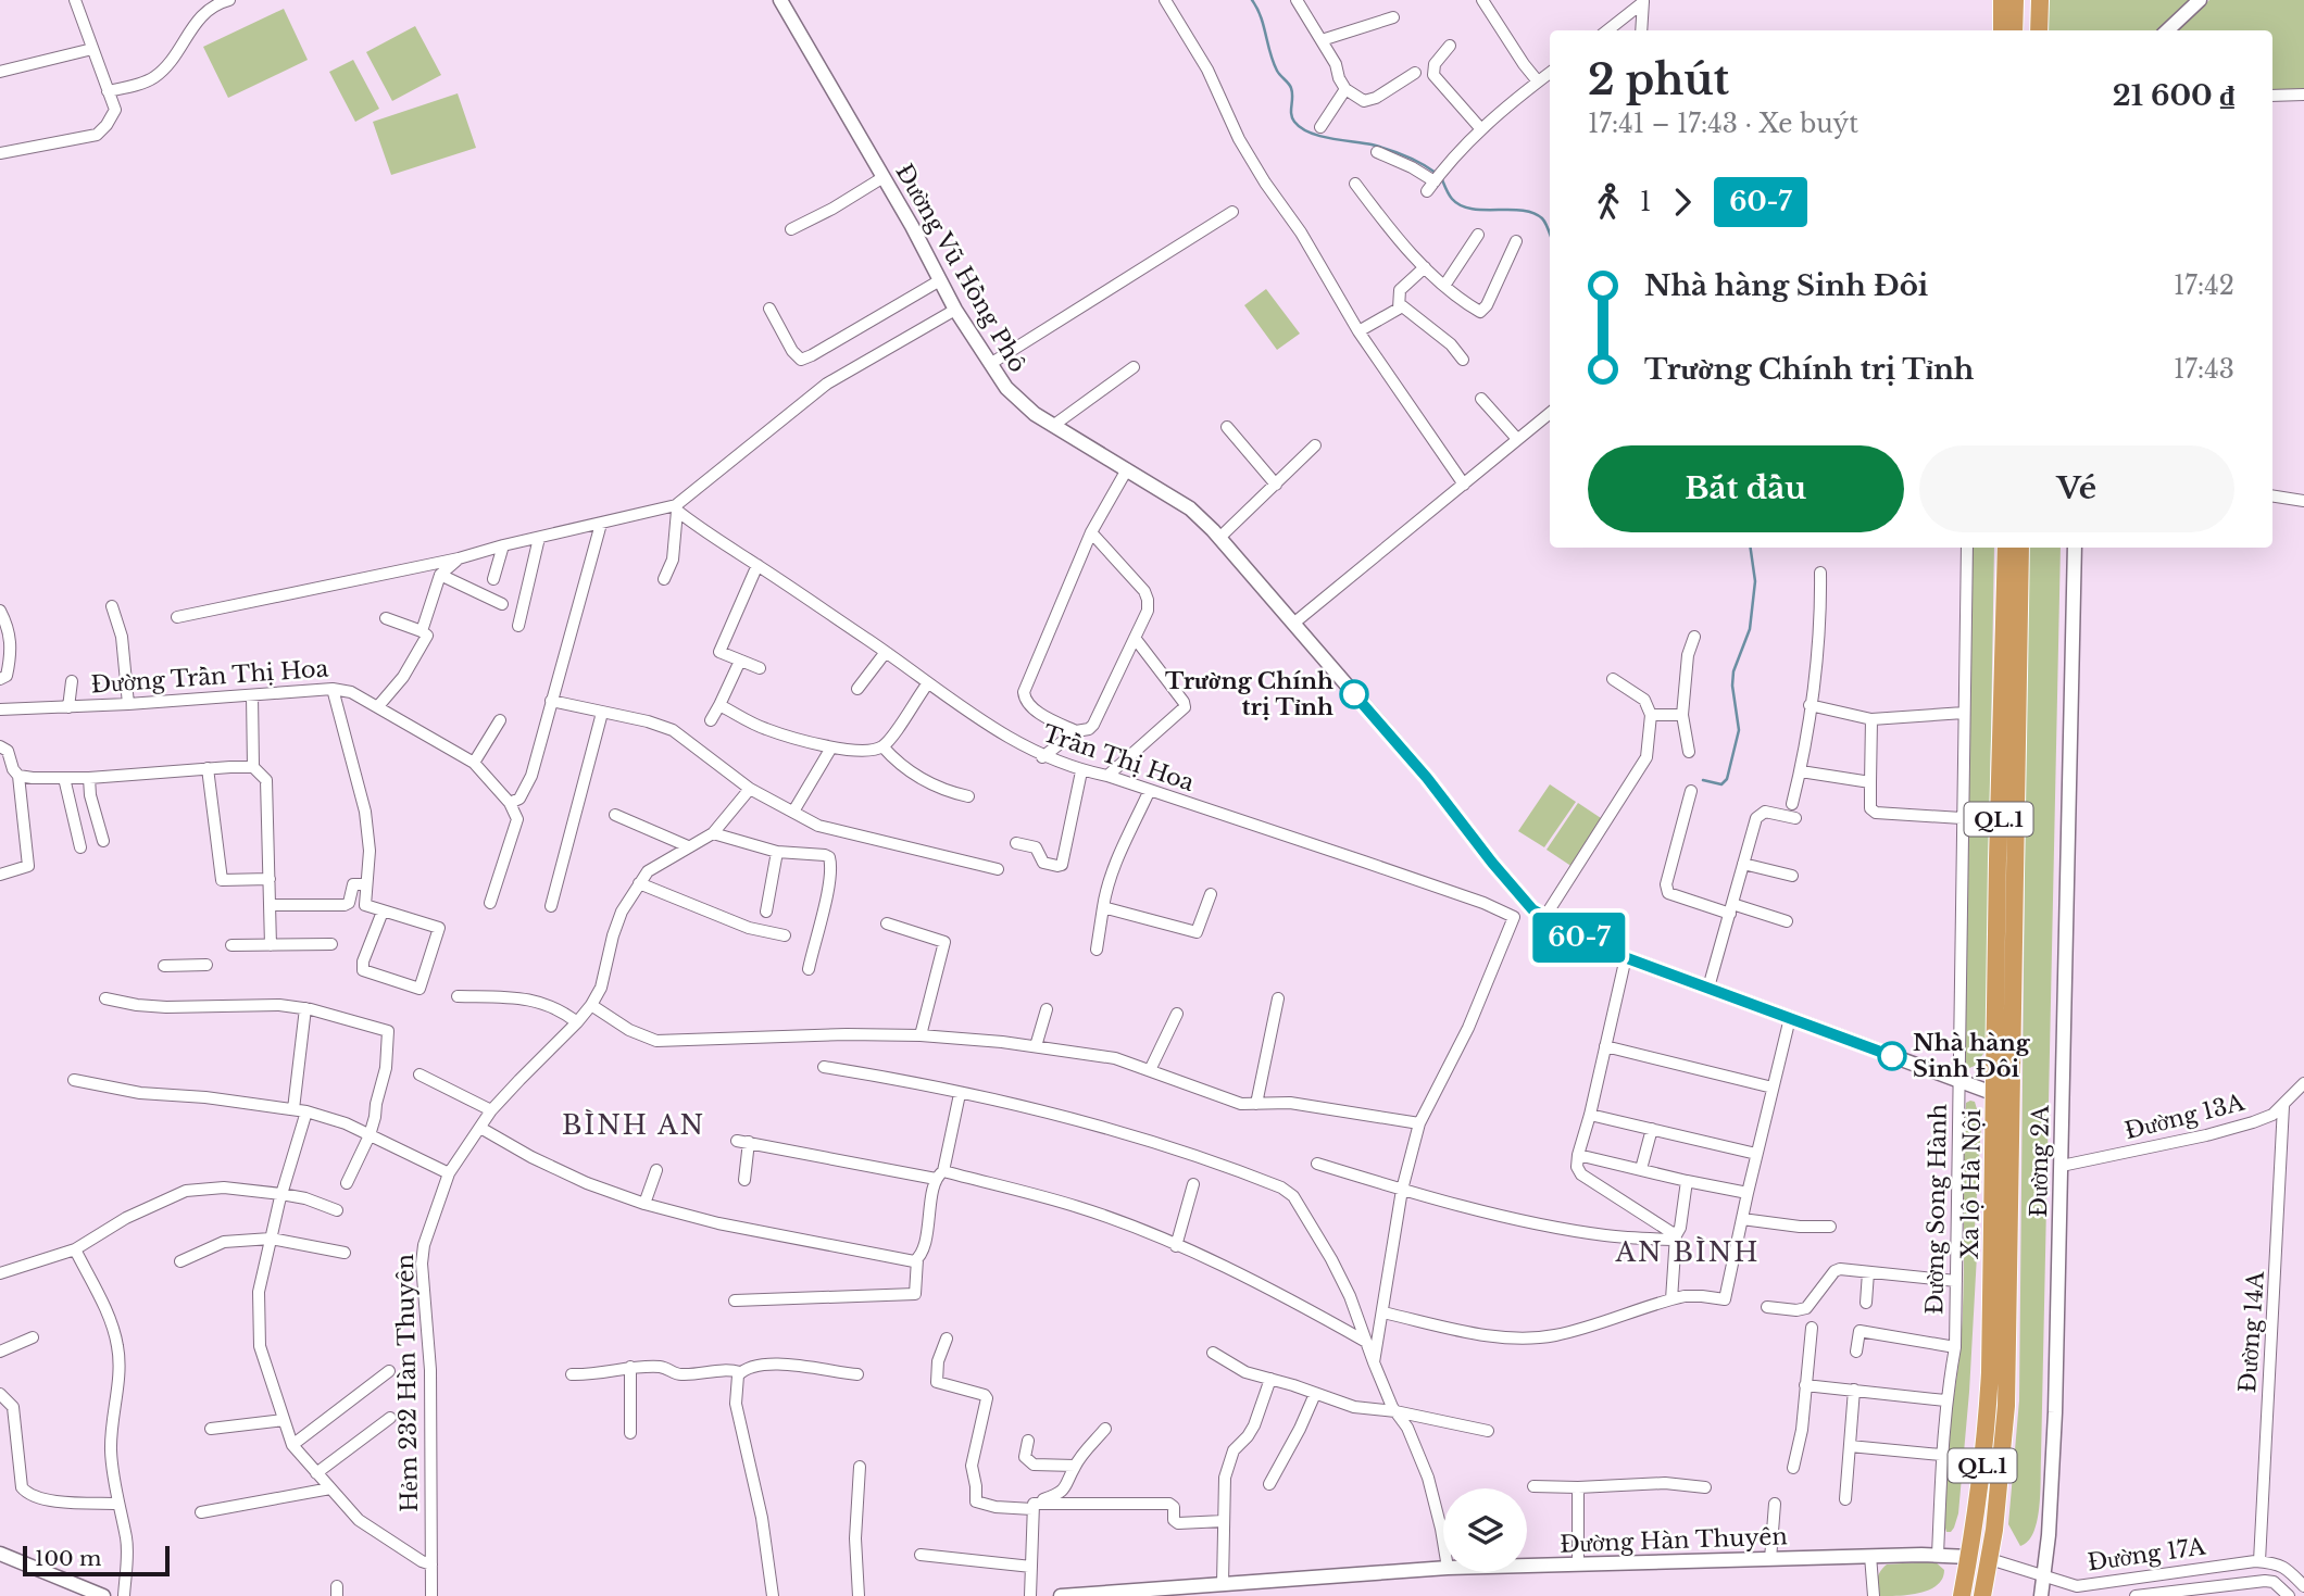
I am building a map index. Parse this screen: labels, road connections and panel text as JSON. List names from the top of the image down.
{
  "streets": {
    "highway": ["QL.1", "Xa lộ Hà Nội"],
    "street": [
      "Đường Vũ Hồng Phô",
      "Đường Trần Thị Hoa",
      "Trần Thị Hoa",
      "Đường 13A",
      "Đường 2A",
      "Đường Song Hành",
      "Đường 14A",
      "Hẻm 232 Hàn Thuyên",
      "Đường Hàn Thuyên",
      "Đường 17A"
    ]
  },
  "crossings": [
    ["Đường Vũ Hồng Phô", "Xa lộ Hà Nội"],
    ["Đường Vũ Hồng Phô", "Đường Song Hành"],
    ["Đường 13A", "Đường 2A"],
    ["Đường 13A", "Đường 14A"],
    ["Đường 2A", "Đường 17A"],
    ["Xa lộ Hà Nội", "Đường Hàn Thuyên"],
    ["Xa lộ Hà Nội", "Đường 17A"],
    ["Đường Song Hành", "Đường Hàn Thuyên"],
    ["Đường 14A", "Đường 17A"]
  ],
  "districts": ["BÌNH AN", "AN BÌNH"],
  "places": ["Trường Chính trị Tỉnh", "Nhà hàng Sinh Đôi"],
  "lines": ["bus line 60-7"],
  "scale_bar": "100 m",
  "page": {
    "on_map": "60-7",
    "heading": ["2 phút", "17:41 – 17:43 · Xe buýt", "21 600 ₫"],
    "legs": ["1", "60-7"],
    "list": [
      {
        "name": "Nhà hàng Sinh Đôi",
        "value": "17:42"
      },
      {
        "name": "Trường Chính trị Tỉnh",
        "value": "17:43"
      }
    ],
    "buttons": ["Bắt đầu", "Vé"],
    "scale": "100 m"
  }
}
